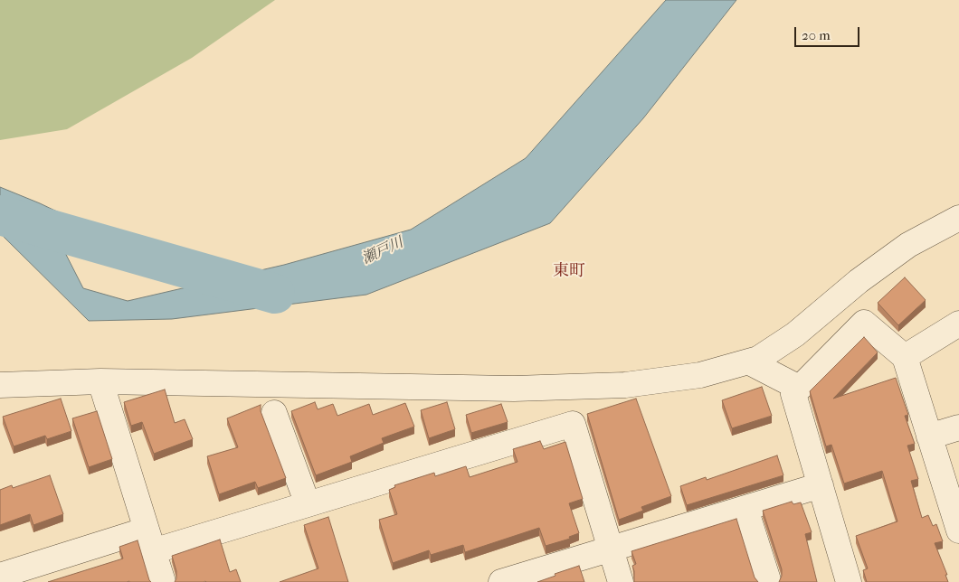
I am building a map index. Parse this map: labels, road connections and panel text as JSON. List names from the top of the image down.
{
  "districts": ["東町"],
  "water": ["瀬戸川"],
  "scale_bar": "20 m"
}
